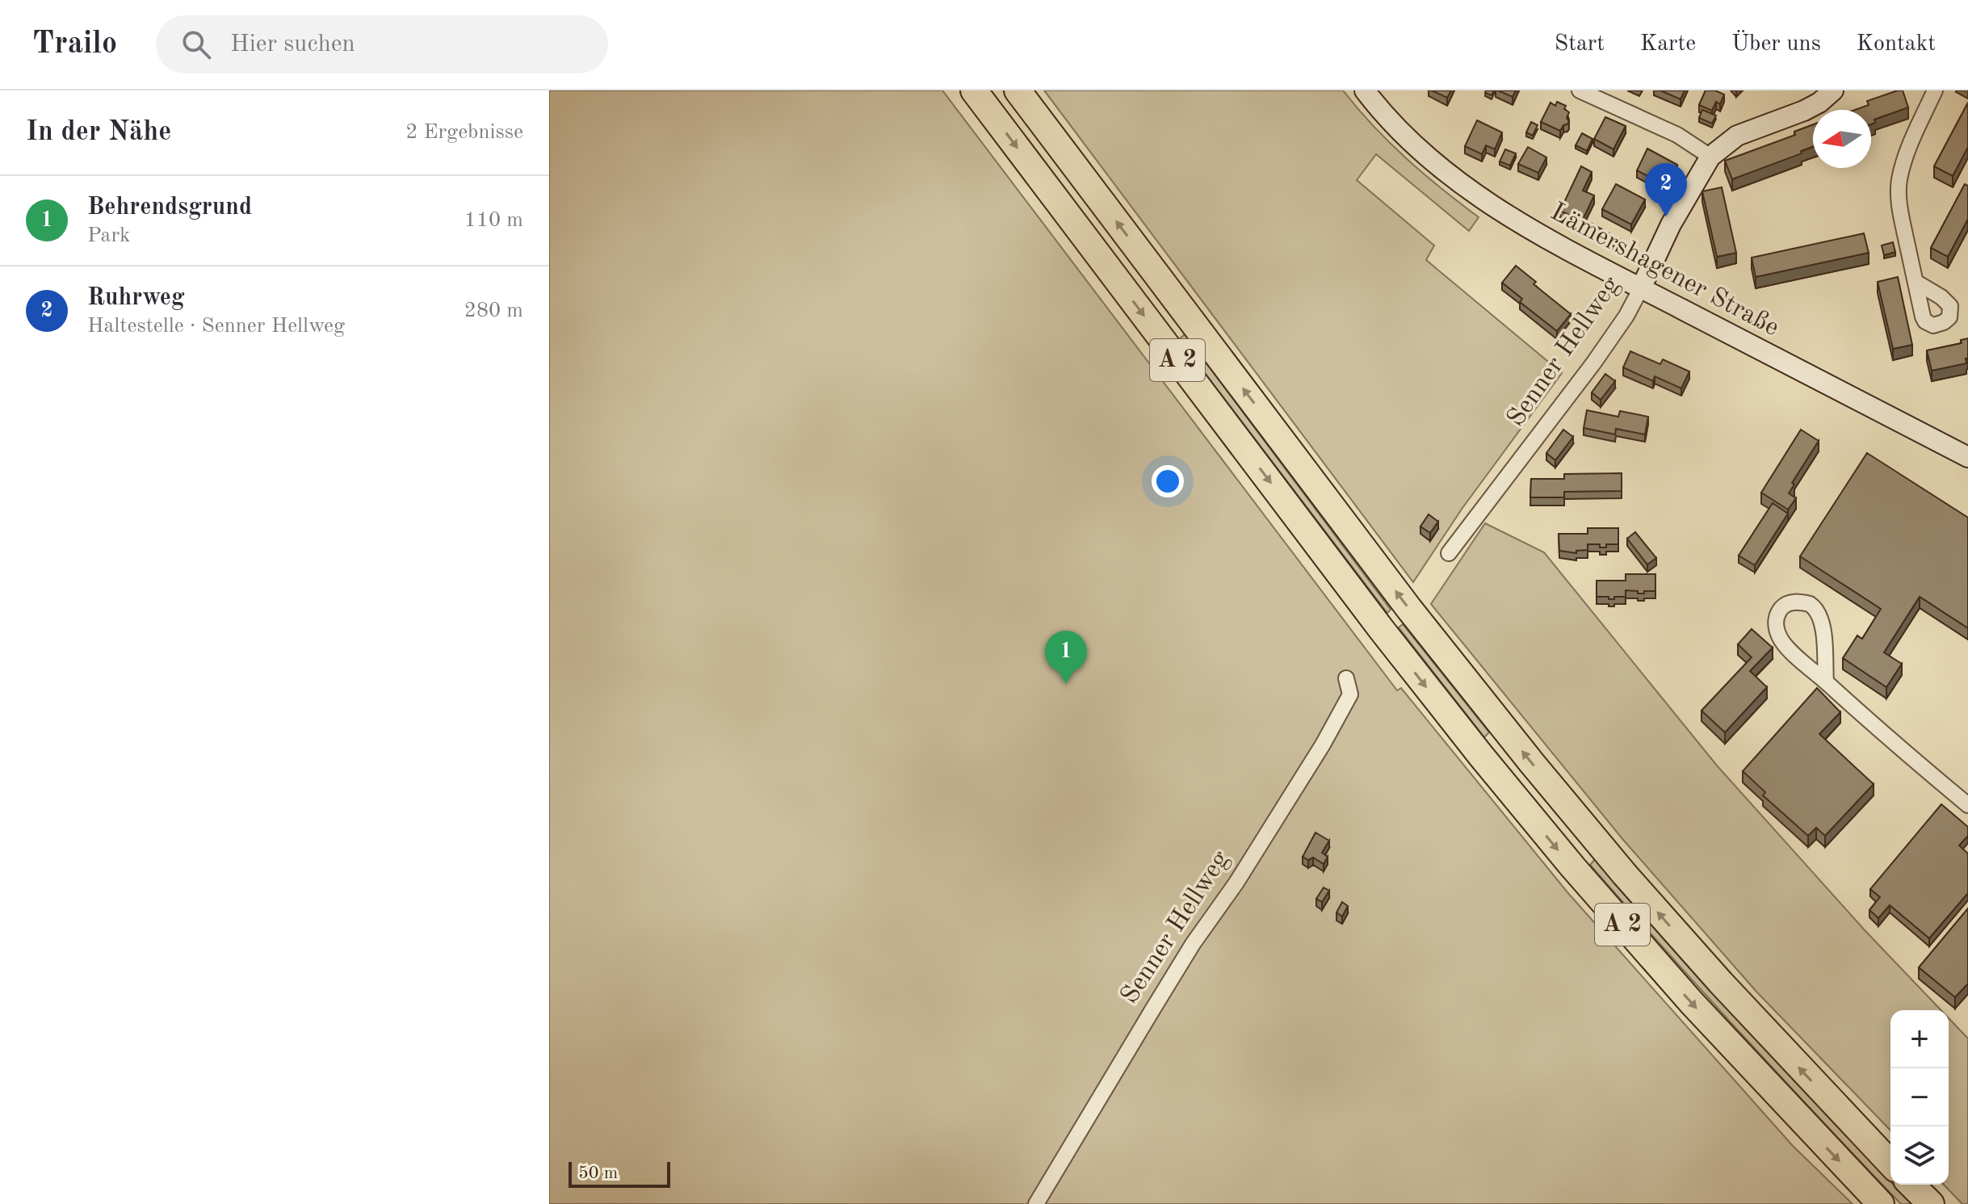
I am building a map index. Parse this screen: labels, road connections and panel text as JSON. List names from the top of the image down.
{
  "streets": {
    "highway": ["A 2"],
    "main road": ["Lämershagener Straße", "Senner Hellweg"]
  },
  "crossings": [
    ["Lämershagener Straße", "Senner Hellweg"]
  ],
  "scale_bar": "50 m",
  "north": "left",
  "page": {
    "header": "Trailo",
    "search": "Hier suchen",
    "nav": [
      "Start",
      "Karte",
      "Über uns",
      "Kontakt"
    ],
    "heading": ["In der Nähe", "2 Ergebnisse"],
    "pins": ["2", "1"],
    "list": [
      {
        "mark": "1",
        "name": "Behrendsgrund",
        "note": "Park",
        "value": "110 m"
      },
      {
        "mark": "2",
        "name": "Ruhrweg",
        "note": "Haltestelle · Senner Hellweg",
        "value": "280 m"
      }
    ],
    "map_buttons": ["+", "−"],
    "scale": "50 m"
  }
}
